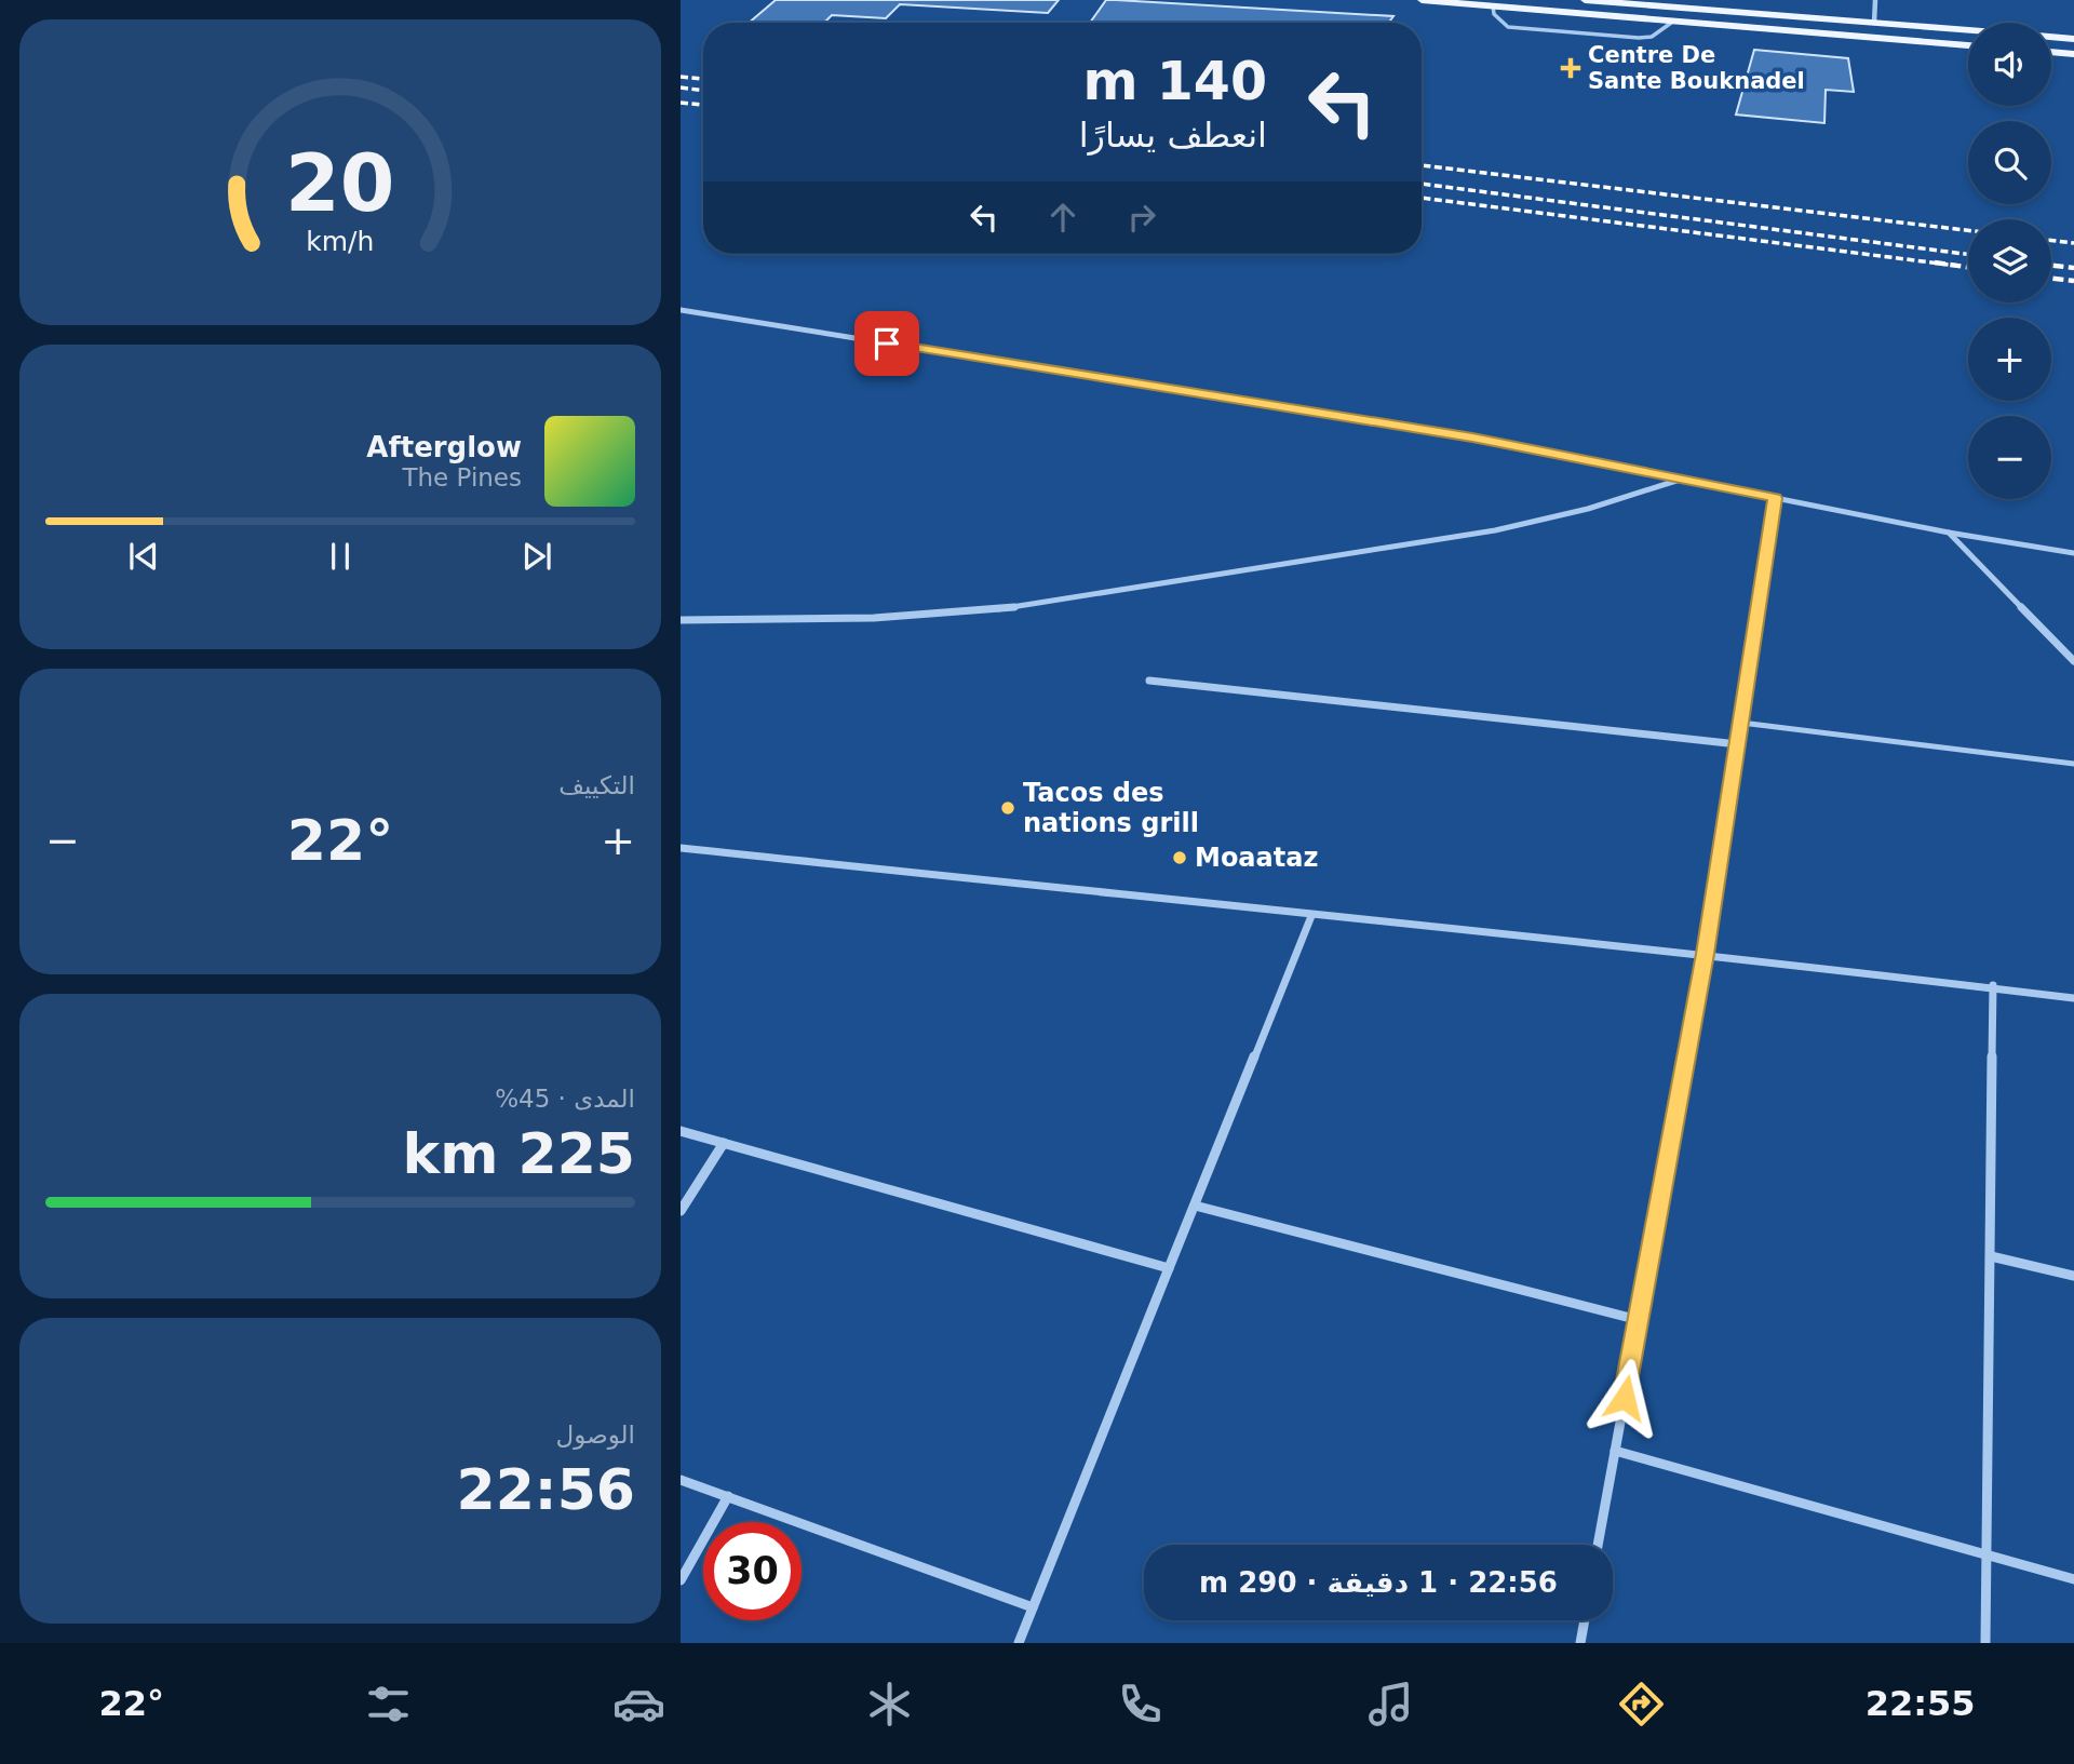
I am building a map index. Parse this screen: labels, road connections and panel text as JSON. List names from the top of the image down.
{
  "places": {
    "health": ["Centre De Sante Bouknadel"],
    "other": ["Tacos des nations grill", "Moaataz"]
  },
  "page": {
    "map_buttons": ["+", "−"],
    "turn": ["140 m", "انعطف يسارًا"],
    "song": ["Afterglow", "The Pines"],
    "tile": [
      "التكييف",
      ["المدى · 45%", "225 km"],
      ["الوصول", "22:56"]
    ],
    "heat": ["−", "22°", "+"],
    "limit": "30",
    "trip": "22:56 · 1 دقيقة · 290 m",
    "tabs": ["22:55", "22°"],
    "gauge": ["20", "km/h"]
  }
}
